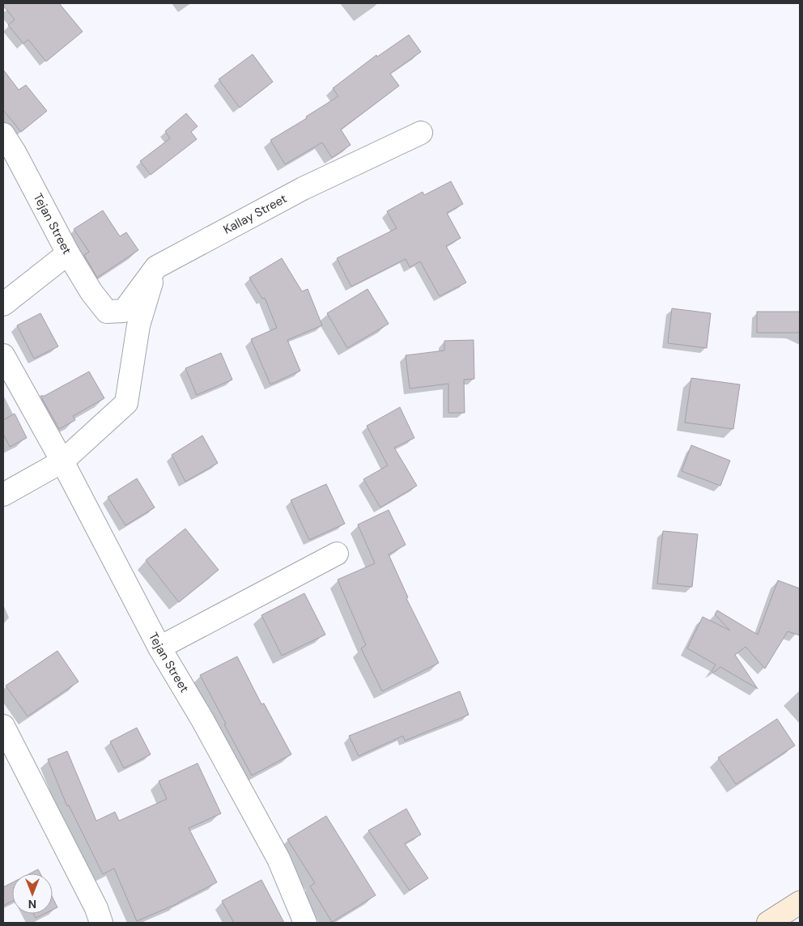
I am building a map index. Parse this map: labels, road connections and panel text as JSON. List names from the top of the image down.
{
  "streets": {
    "street": ["Kallay Street", "Tejan Street"]
  },
  "crossings": [
    ["Kallay Street", "Tejan Street"]
  ],
  "north": "bottom"
}
